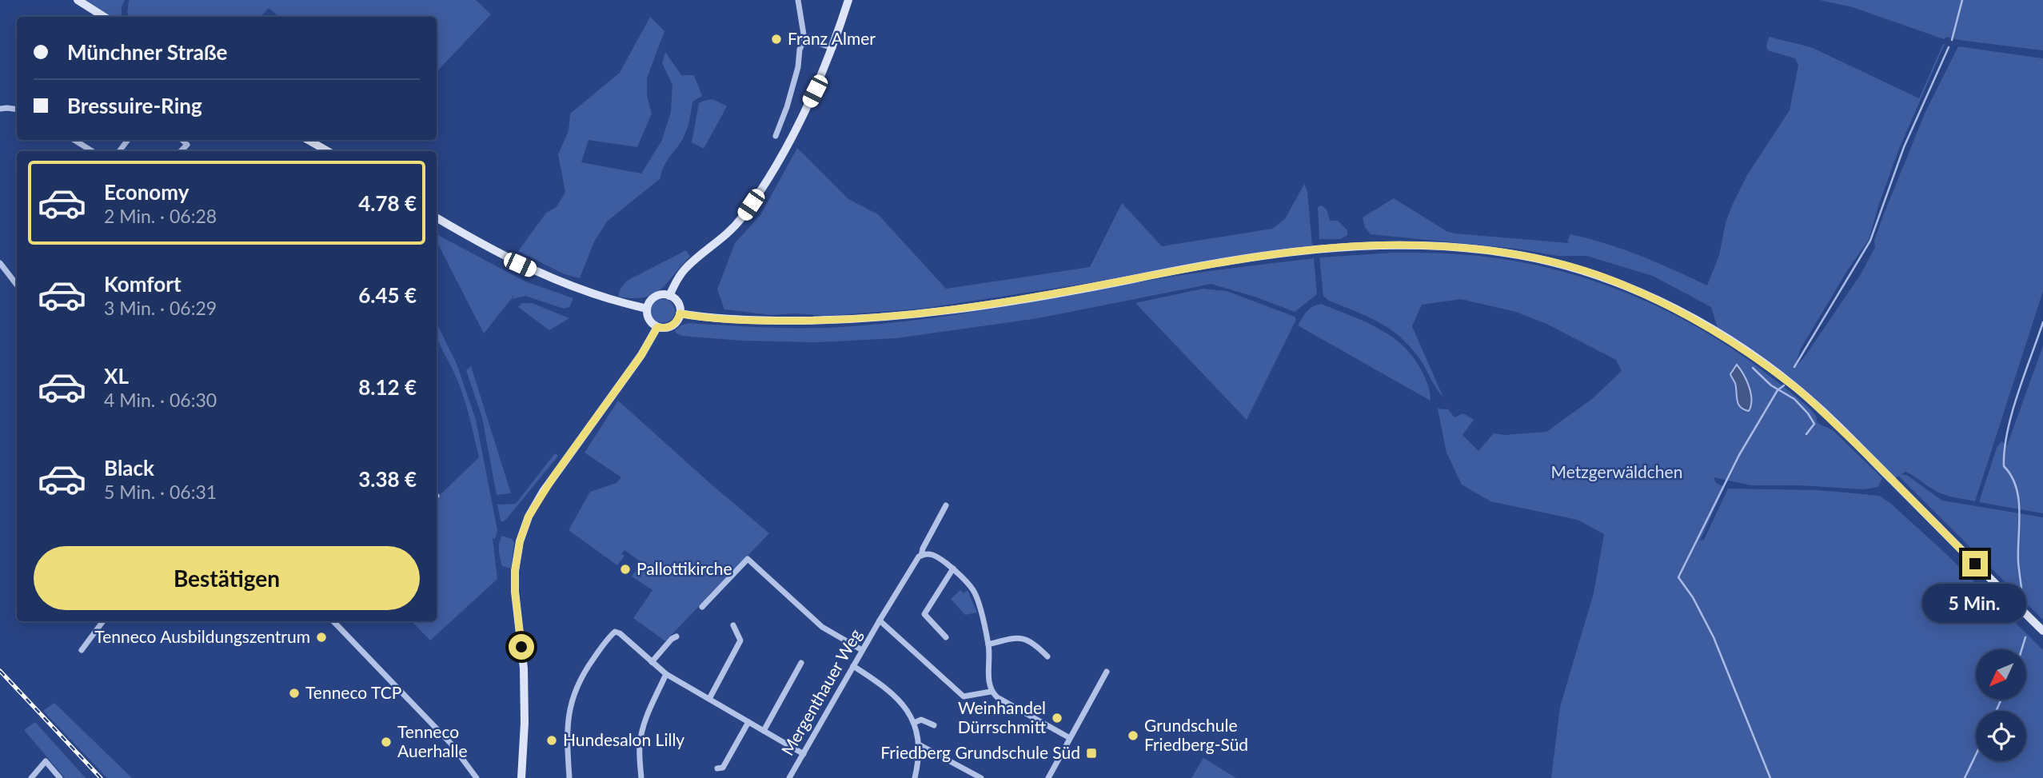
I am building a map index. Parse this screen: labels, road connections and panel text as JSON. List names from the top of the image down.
{
  "streets": {
    "street": ["Mergenthauer Weg"]
  },
  "parks": ["Metzgerwäldchen"],
  "places": {
    "other": [
      "Franz Almer",
      "Pallottikirche",
      "Tenneco Ausbildungszentrum",
      "Tenneco TCP",
      "Weinhandel Dürrschmitt",
      "Grundschule Friedberg-Süd",
      "Hundesalon Lilly",
      "Tenneco Auerhalle"
    ],
    "transit": ["Friedberg Grundschule Süd"]
  },
  "north": "bottom left",
  "page": {
    "banner": ["Münchner Straße", "Bressuire-Ring"],
    "list": [
      {
        "name": "Economy",
        "note": "2 Min. · 06:28",
        "value": "4.78 €"
      },
      {
        "name": "Komfort",
        "note": "3 Min. · 06:29",
        "value": "6.45 €"
      },
      {
        "name": "XL",
        "note": "4 Min. · 06:30",
        "value": "8.12 €"
      },
      {
        "name": "Black",
        "note": "5 Min. · 06:31",
        "value": "3.38 €"
      }
    ],
    "buttons": "Bestätigen",
    "bubble": "5 Min."
  }
}
